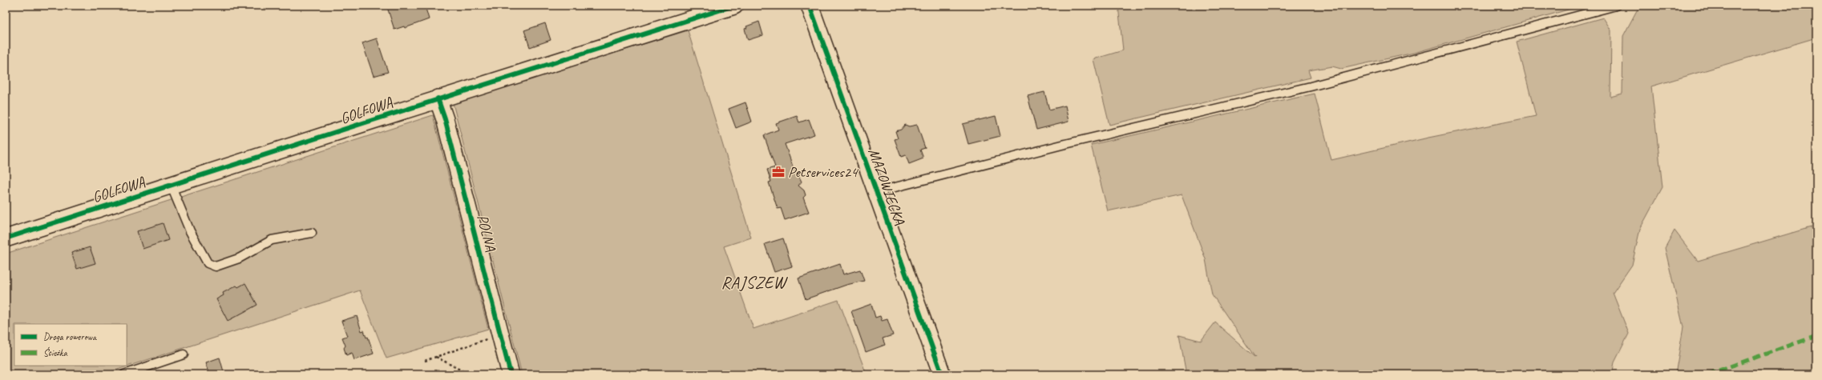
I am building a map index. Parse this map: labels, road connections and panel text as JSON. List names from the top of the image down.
{
  "streets": {
    "street": ["GOLFOWA", "MAZOWIECKA", "POLNA"]
  },
  "crossings": [
    ["GOLFOWA", "POLNA"]
  ],
  "districts": ["RAJSZEW"],
  "places": {
    "office": ["Petservices24"]
  },
  "legend": ["Droga rowerowa", "Ścieżka"]
}
